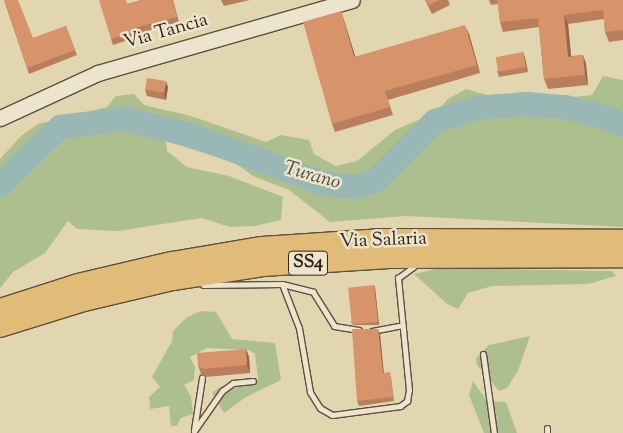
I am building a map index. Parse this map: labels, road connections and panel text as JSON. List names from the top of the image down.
{
  "streets": {
    "highway": ["Via Salaria", "SS4"],
    "main road": ["Via Tancia"]
  },
  "water": ["Turano"]
}
